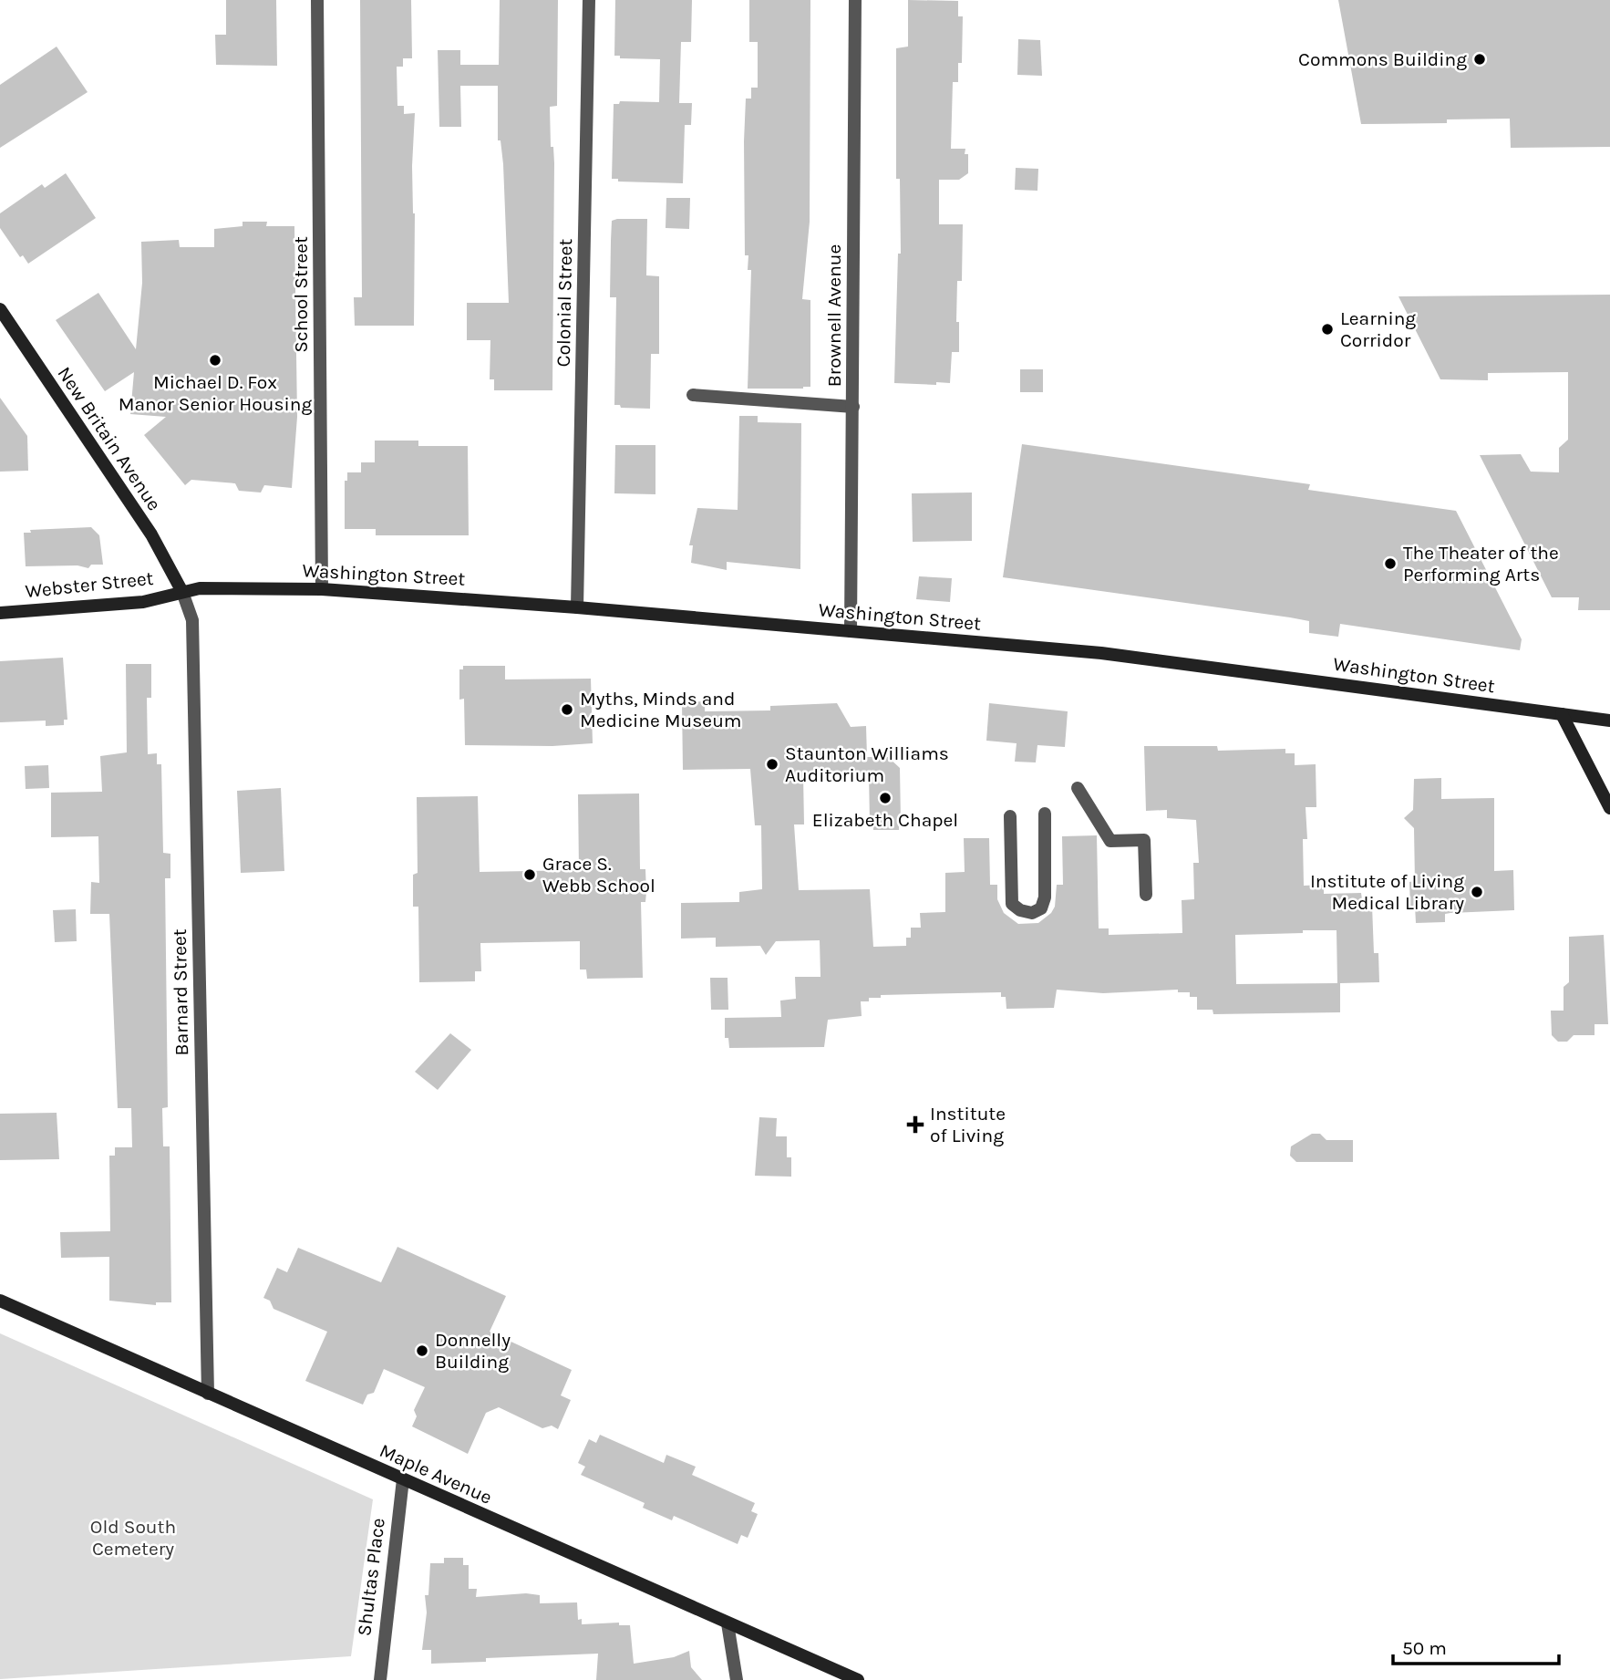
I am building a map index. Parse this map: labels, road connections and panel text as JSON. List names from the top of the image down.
{
  "streets": {
    "main road": [
      "New Britain Avenue",
      "Washington Street",
      "Webster Street",
      "Maple Avenue"
    ],
    "street": [
      "School Street",
      "Colonial Street",
      "Brownell Avenue",
      "Barnard Street",
      "Shultas Place"
    ]
  },
  "crossings": [
    ["School Street", "Washington Street"],
    ["Colonial Street", "Washington Street"],
    ["Brownell Avenue", "Washington Street"],
    ["New Britain Avenue", "Washington Street"],
    ["New Britain Avenue", "Webster Street"],
    ["New Britain Avenue", "Barnard Street"],
    ["Washington Street", "Webster Street"],
    ["Washington Street", "Barnard Street"],
    ["Webster Street", "Barnard Street"],
    ["Barnard Street", "Maple Avenue"],
    ["Maple Avenue", "Shultas Place"]
  ],
  "parks": ["Old South Cemetery"],
  "places": {
    "other": [
      "Commons Building",
      "Learning Corridor",
      "Michael D. Fox Manor Senior Housing",
      "The Theater of the Performing Arts",
      "Myths, Minds and Medicine Museum",
      "Staunton Williams Auditorium",
      "Elizabeth Chapel",
      "Grace S. Webb School",
      "Institute of Living Medical Library",
      "Donnelly Building"
    ],
    "health": ["Institute of Living"]
  },
  "scale_bar": "50 m"
}
